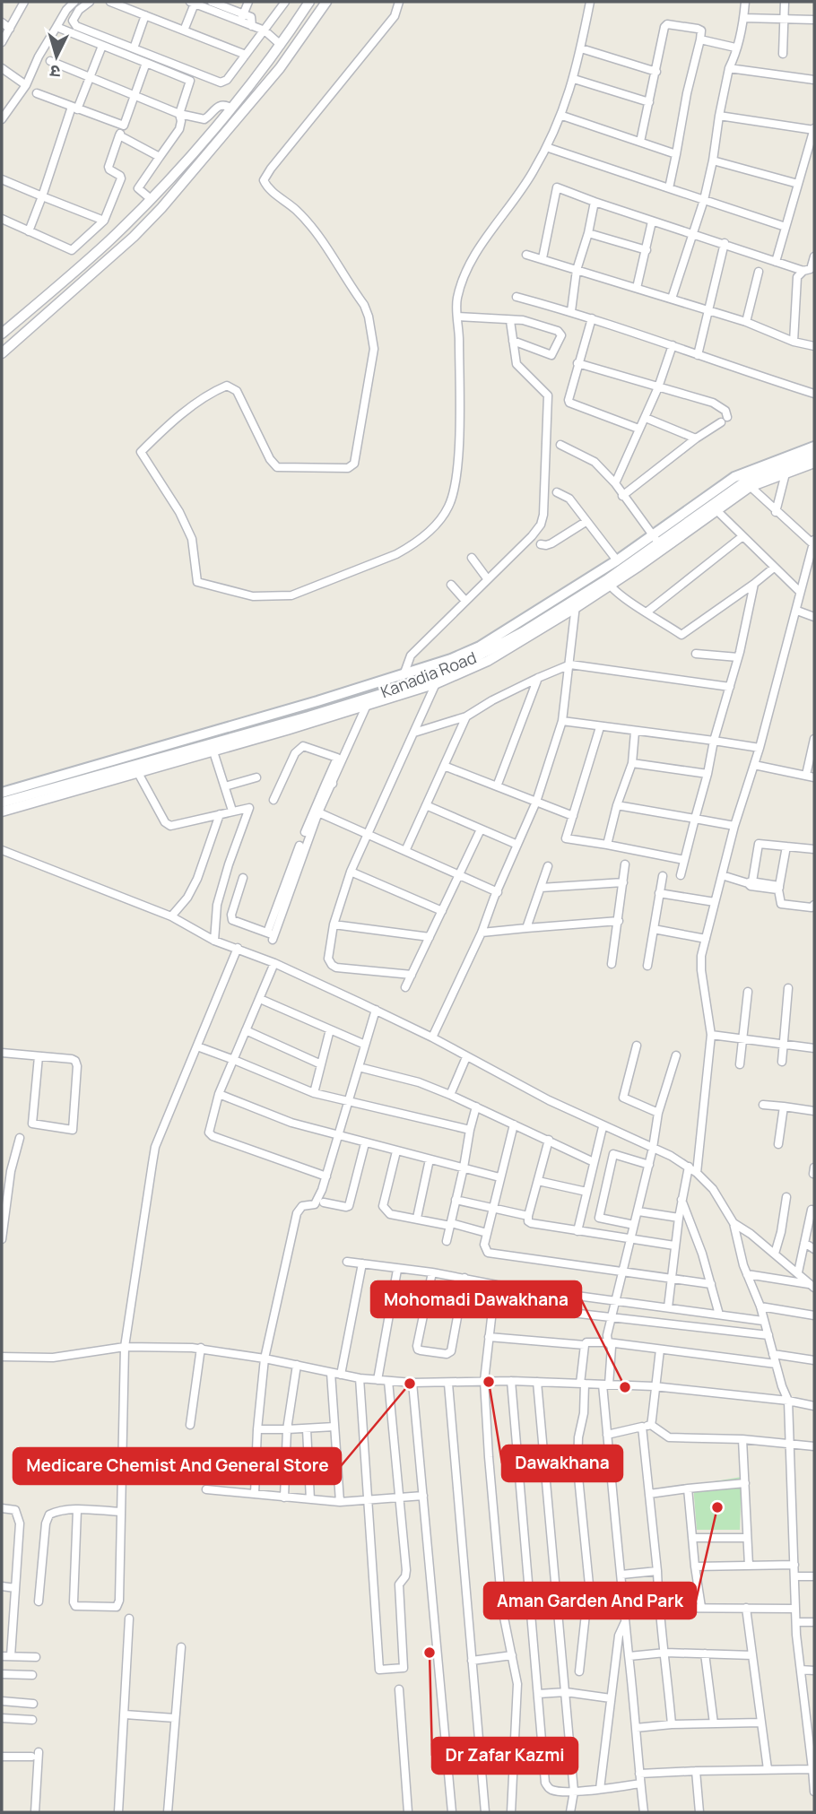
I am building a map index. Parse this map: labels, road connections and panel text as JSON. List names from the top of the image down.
{
  "streets": {
    "main road": ["Kanadia Road"]
  },
  "places": [
    "Dawakhana",
    "Medicare Chemist And General Store",
    "Mohomadi Dawakhana",
    "Aman Garden And Park",
    "Dr Zafar Kazmi"
  ],
  "north": "bottom"
}
